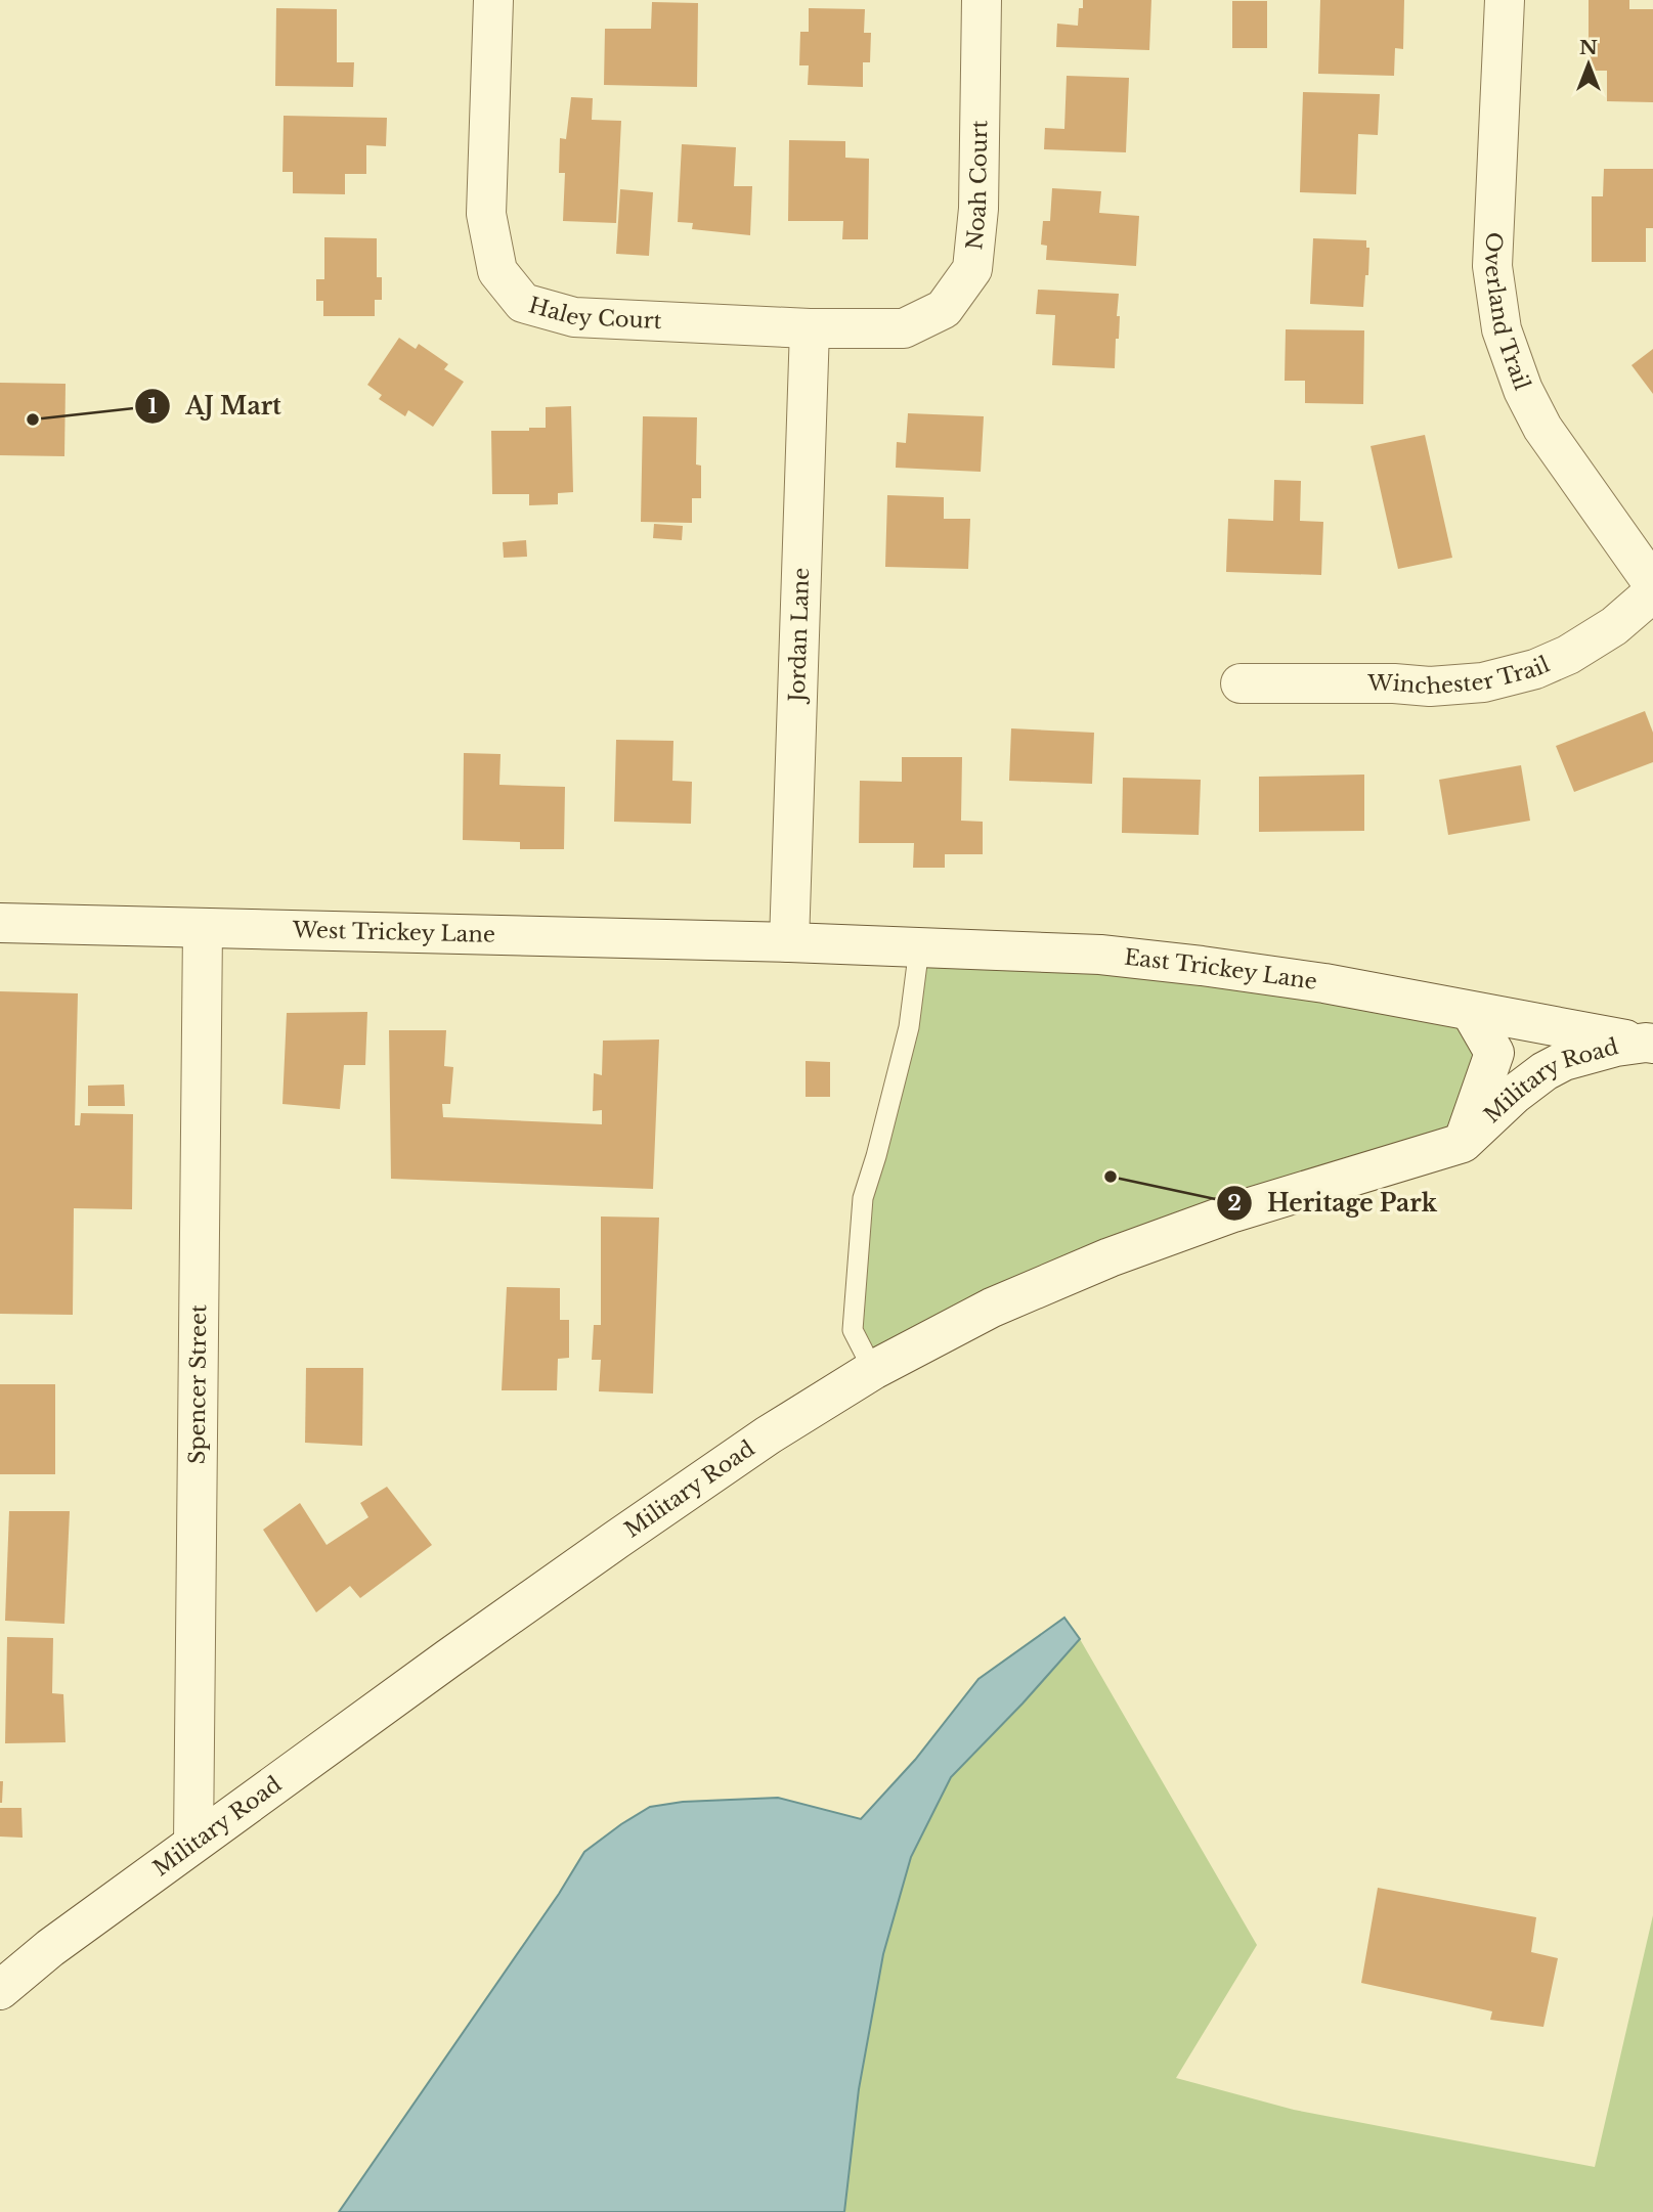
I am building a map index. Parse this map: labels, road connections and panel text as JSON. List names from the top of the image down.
{
  "streets": {
    "street": [
      "Noah Court",
      "Haley Court",
      "Overland Trail",
      "Jordan Lane",
      "Winchester Trail",
      "West Trickey Lane",
      "East Trickey Lane",
      "Military Road",
      "Spencer Street"
    ]
  },
  "crossings": [
    ["Noah Court", "Haley Court"],
    ["Noah Court", "Jordan Lane"],
    ["Haley Court", "Jordan Lane"],
    ["Jordan Lane", "West Trickey Lane"],
    ["Jordan Lane", "East Trickey Lane"],
    ["West Trickey Lane", "East Trickey Lane"],
    ["West Trickey Lane", "Spencer Street"],
    ["East Trickey Lane", "Military Road"],
    ["Military Road", "Spencer Street"]
  ],
  "places": ["AJ Mart", "Heritage Park"],
  "north": "top"
}
